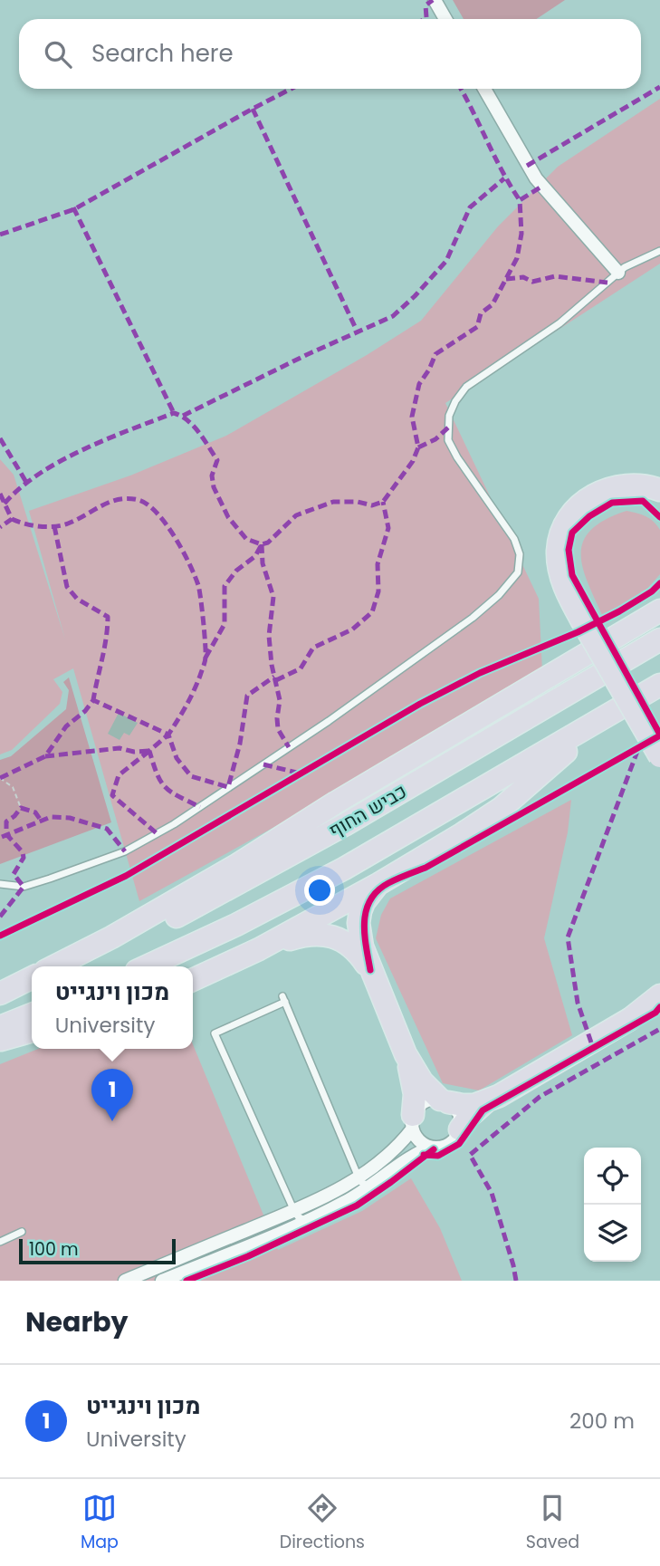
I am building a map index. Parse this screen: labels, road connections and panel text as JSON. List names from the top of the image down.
{
  "streets": {
    "highway": ["כביש החוף"]
  },
  "scale_bar": "100 m",
  "page": {
    "search": "Search here",
    "popup": ["מכון וינגייט", "University"],
    "pins": "1",
    "scale": "100 m",
    "heading": "Nearby",
    "list": [
      {
        "mark": "1",
        "name": "מכון וינגייט",
        "note": "University",
        "value": "200 m"
      }
    ],
    "nav": ["Map", "Directions", "Saved"]
  }
}
